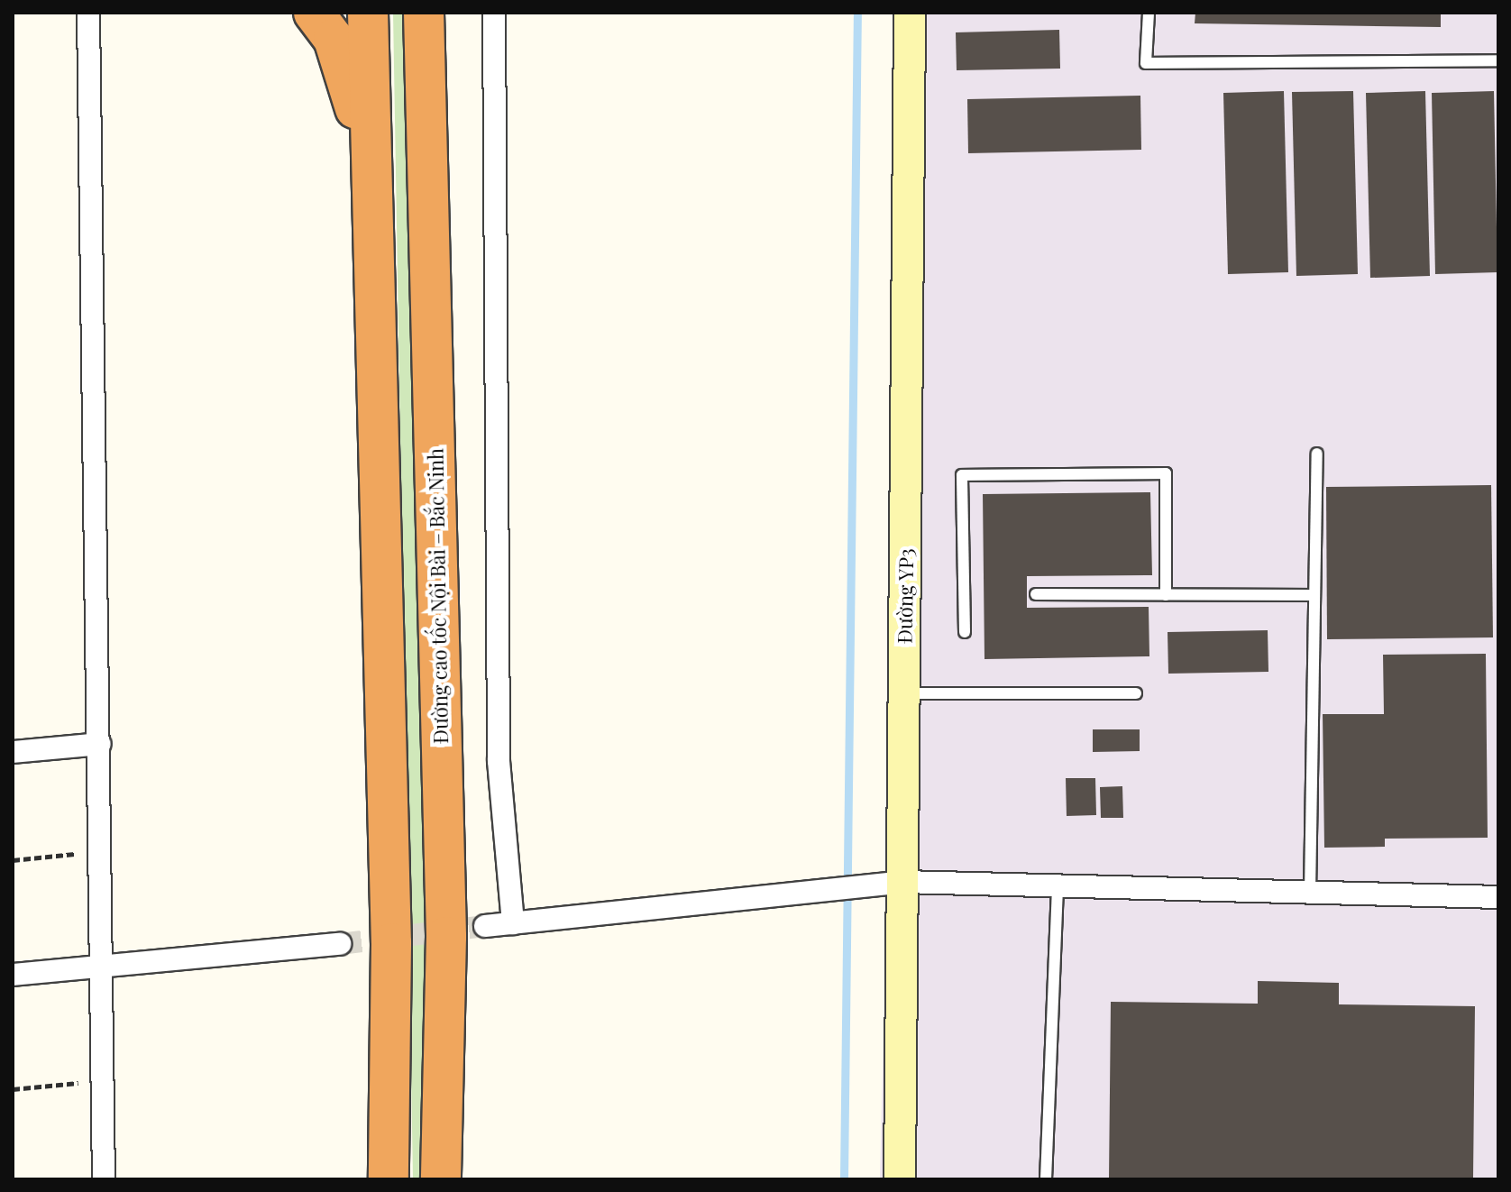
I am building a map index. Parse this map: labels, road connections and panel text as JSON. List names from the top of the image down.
{
  "streets": {
    "highway": ["Đường cao tốc Nội Bài – Bắc Ninh"],
    "street": ["Đường YP3"]
  }
}
